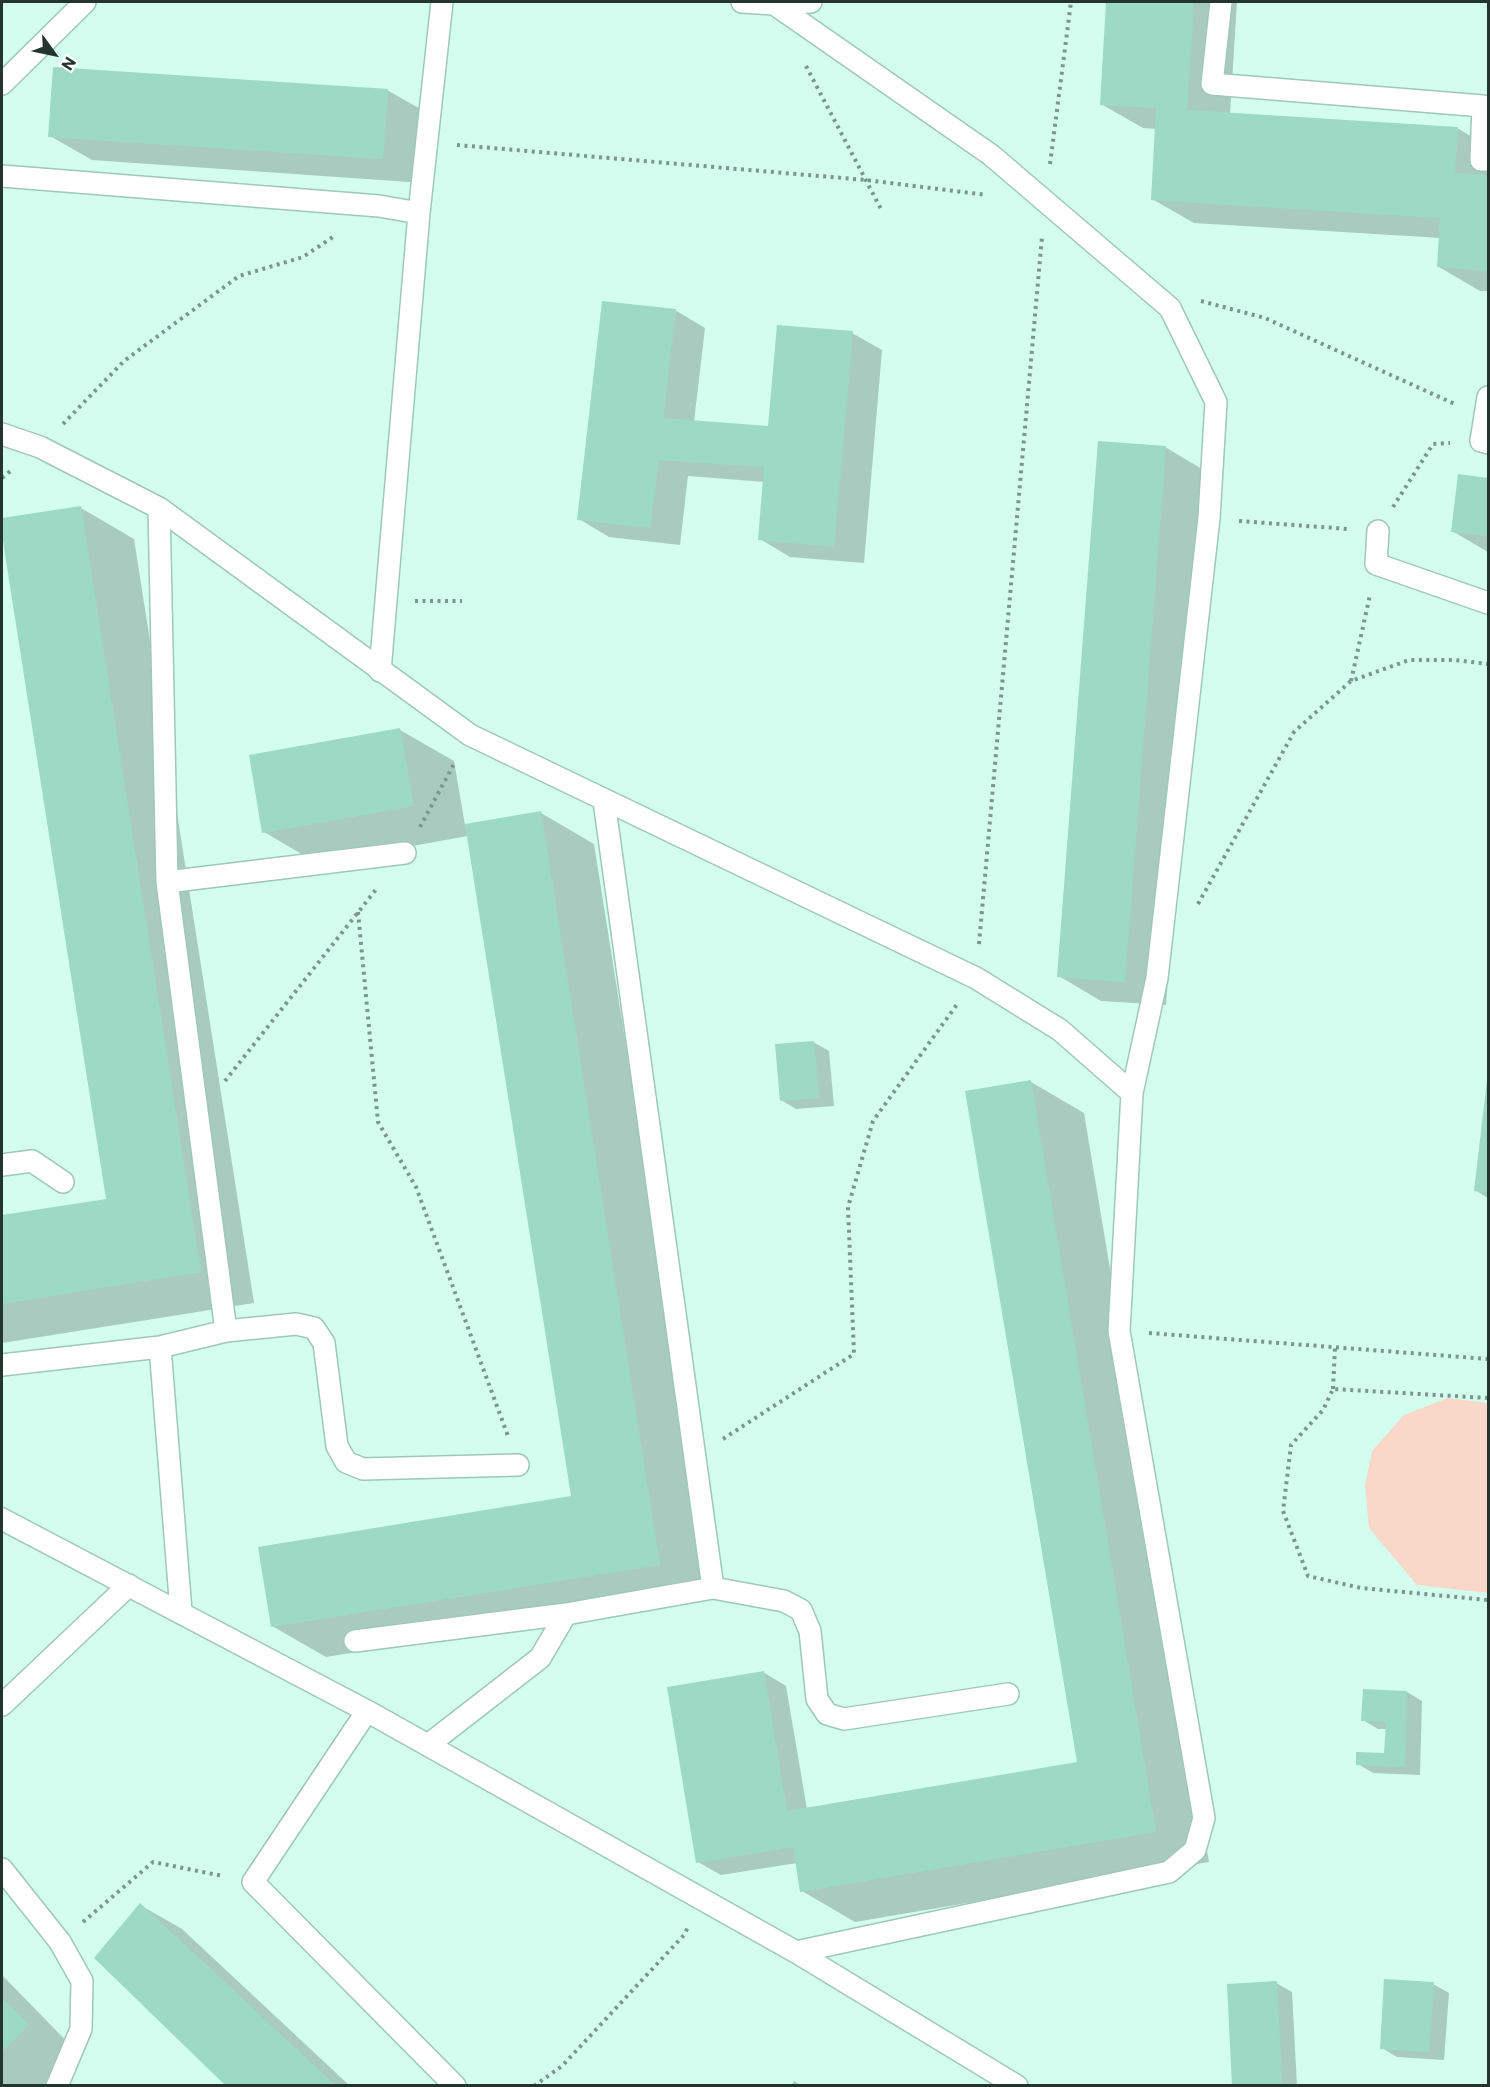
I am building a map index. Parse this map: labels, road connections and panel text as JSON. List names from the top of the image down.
{
  "north": "bottom right"
}
